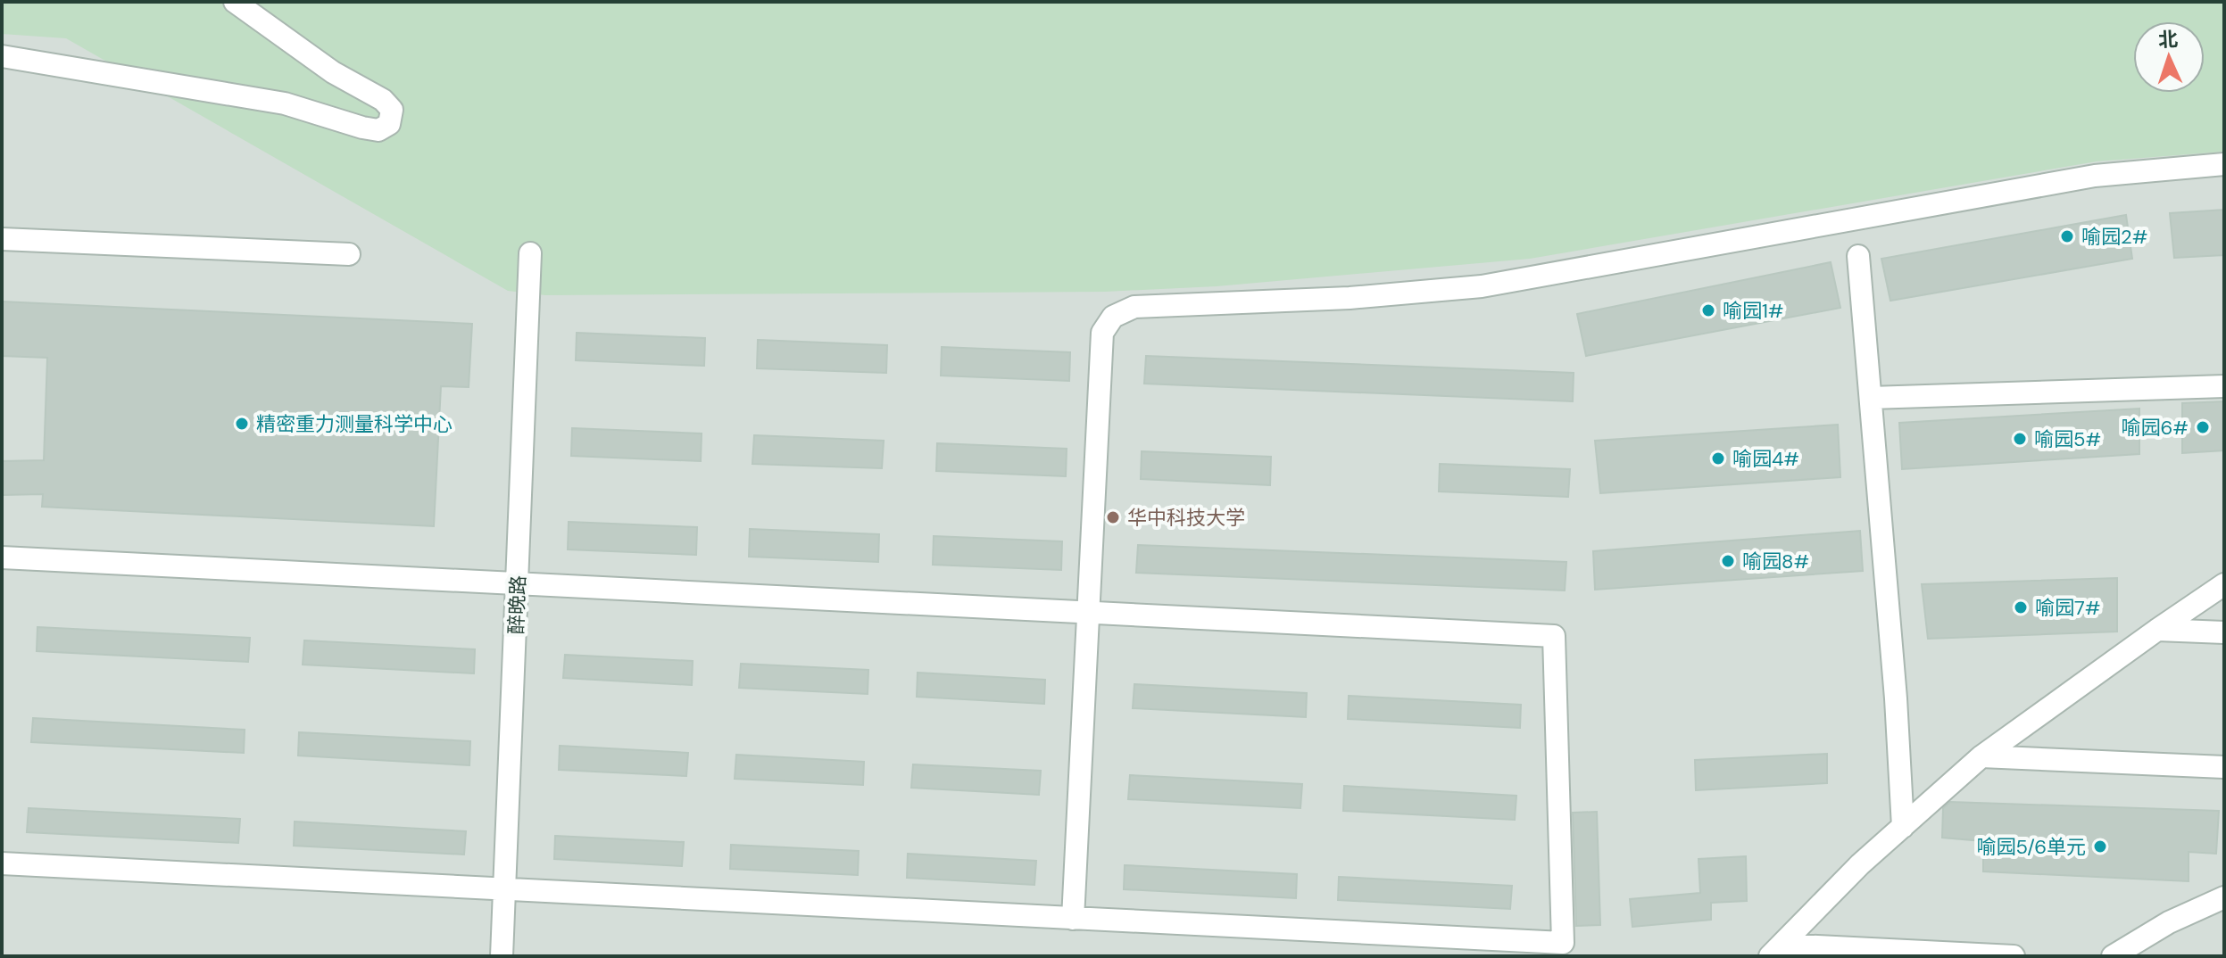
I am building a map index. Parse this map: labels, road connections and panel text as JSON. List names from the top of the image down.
{
  "streets": {
    "street": ["醉晚路"]
  },
  "places": [
    "喻园2#",
    "喻园1#",
    "精密重力测量科学中心",
    "喻园6#",
    "喻园5#",
    "喻园4#",
    "华中科技大学",
    "喻园8#",
    "喻园7#",
    "喻园5/6单元"
  ],
  "north": "top"
}
